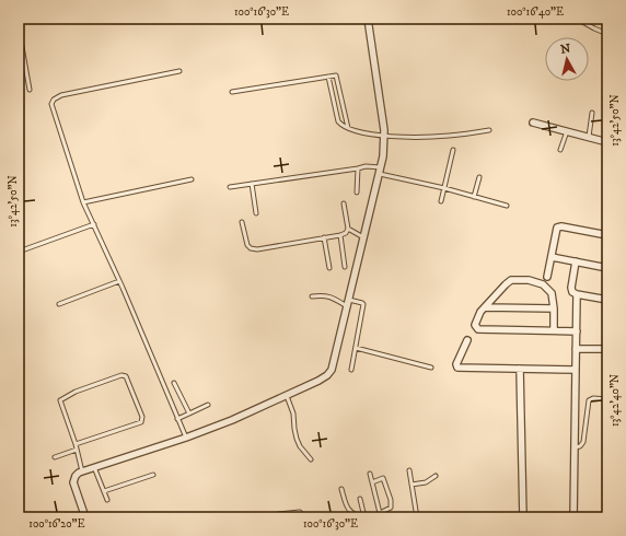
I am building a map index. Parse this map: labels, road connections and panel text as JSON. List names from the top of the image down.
{
  "north": "top",
  "coordinates": [
    "100°16'30\"E",
    "100°16'40\"E",
    "13°42'50\"N",
    "13°42'40\"N",
    "100°16'20\"E"
  ]
}
